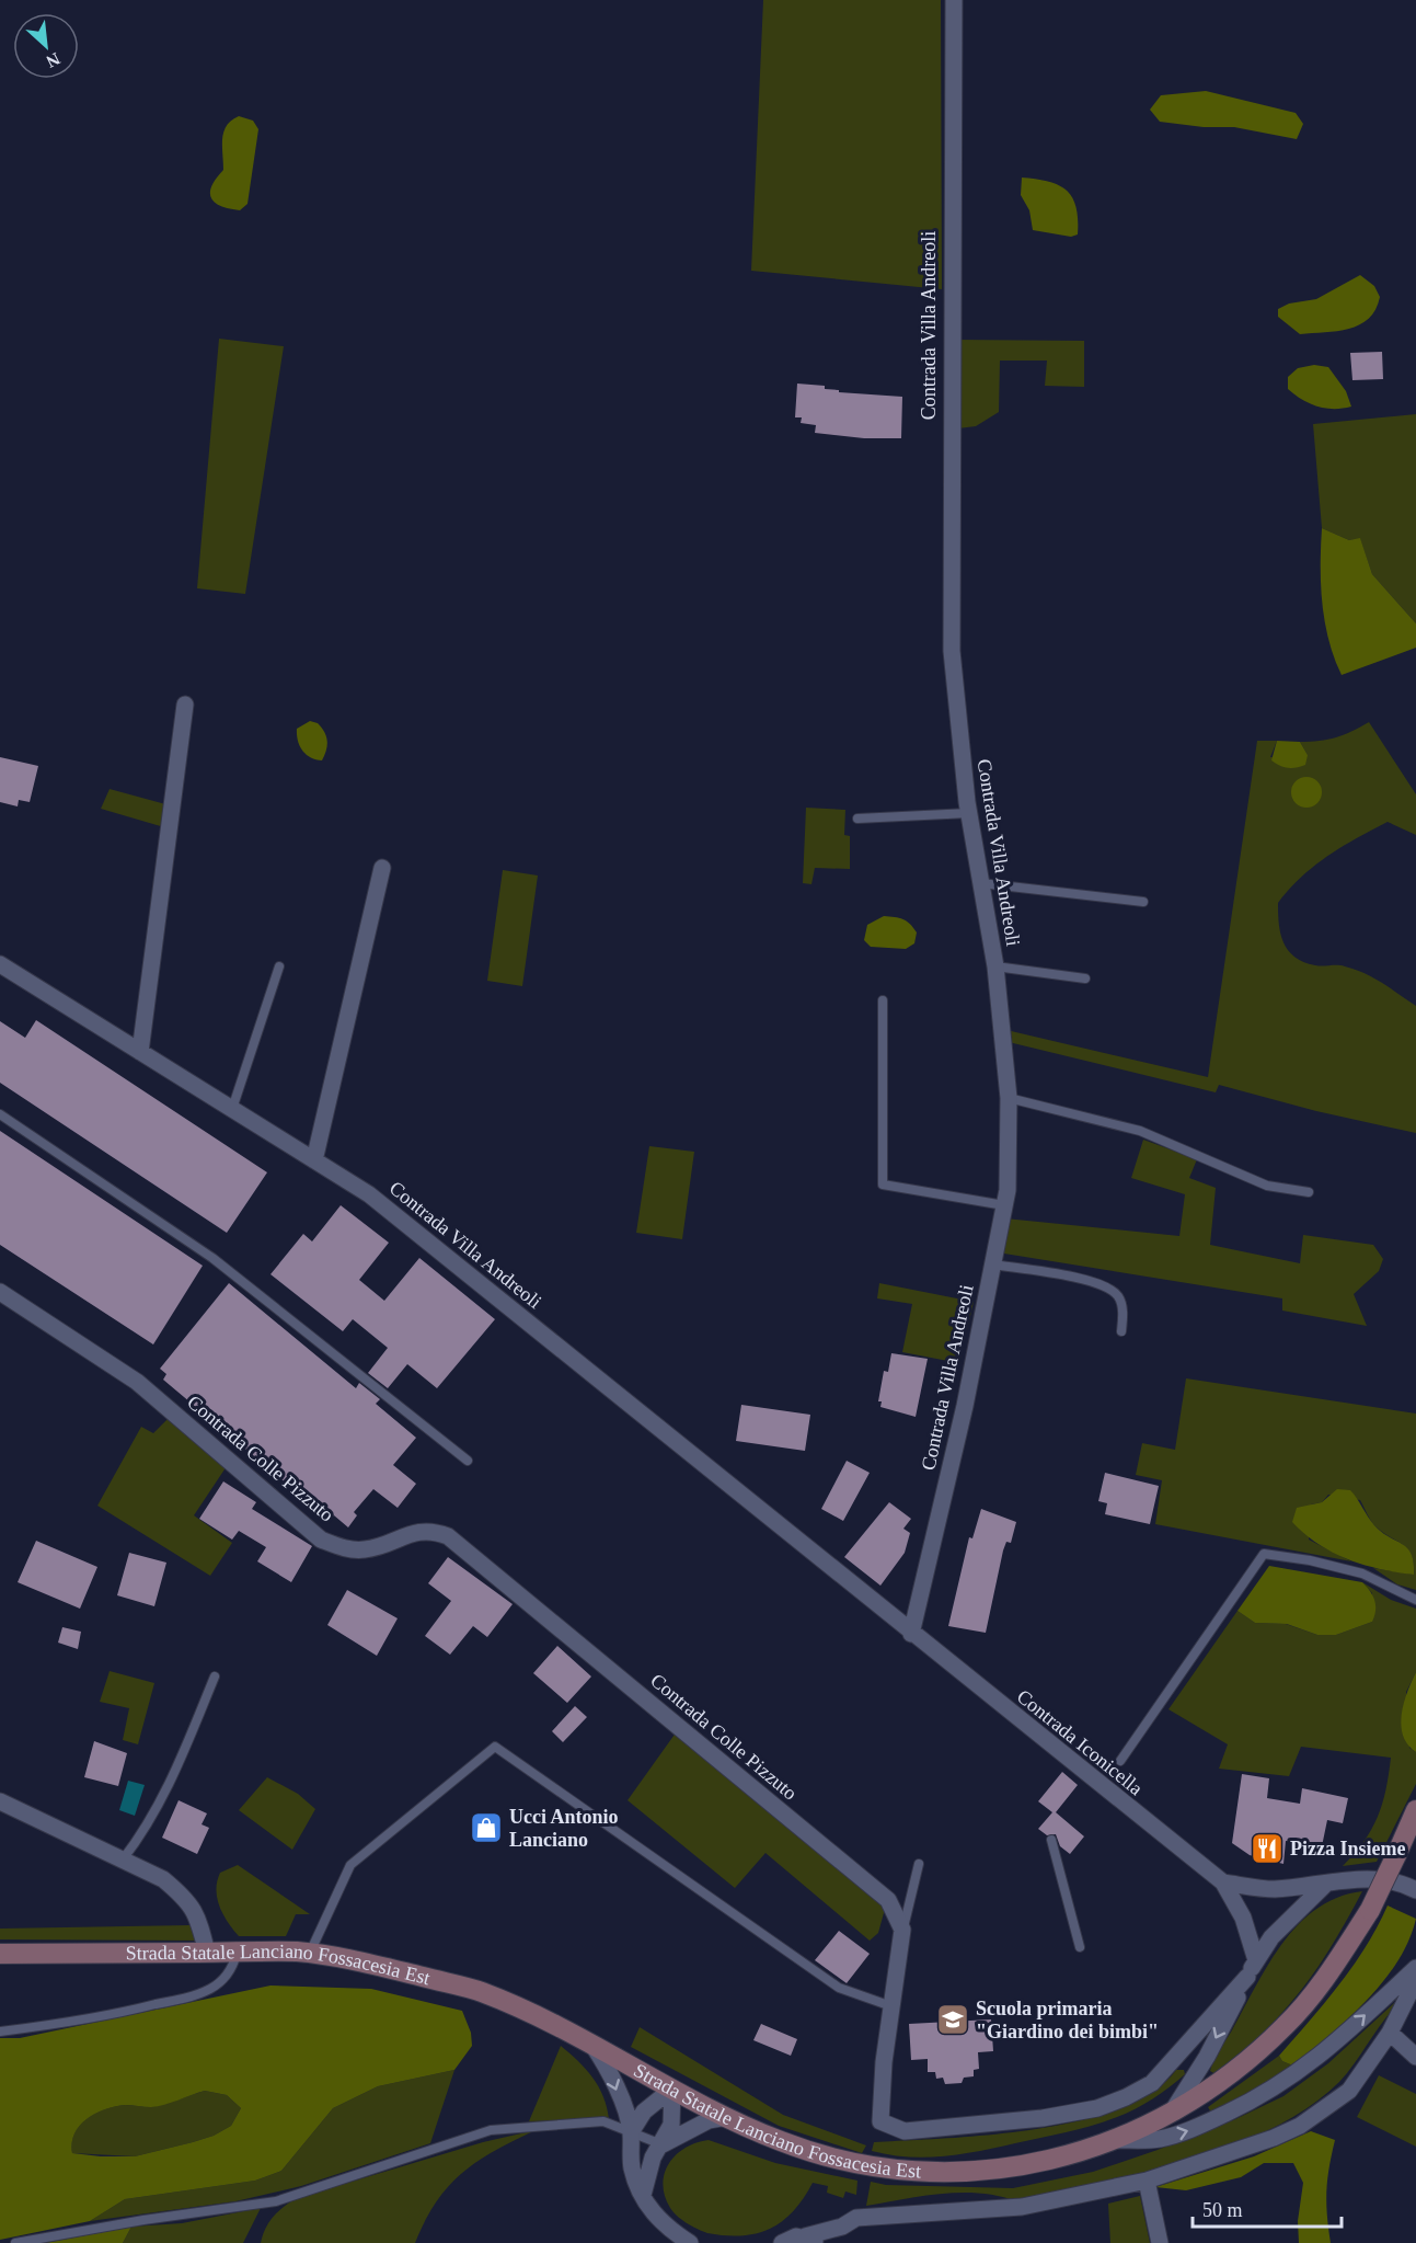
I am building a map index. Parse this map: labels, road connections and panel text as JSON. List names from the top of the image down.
{
  "streets": {
    "main road": ["Strada Statale Lanciano Fossacesia Est"],
    "street": ["Contrada Villa Andreoli", "Contrada Colle Pizzuto", "Contrada Iconicella"]
  },
  "crossings": [
    ["Contrada Villa Andreoli", "Contrada Iconicella"]
  ],
  "places": {
    "shop": ["Ucci Antonio Lanciano"],
    "restaurant": ["Pizza Insieme"],
    "school or university": ["Scuola primaria \"Giardino dei bimbi\""]
  },
  "scale_bar": "50 m",
  "north": "bottom right"
}
